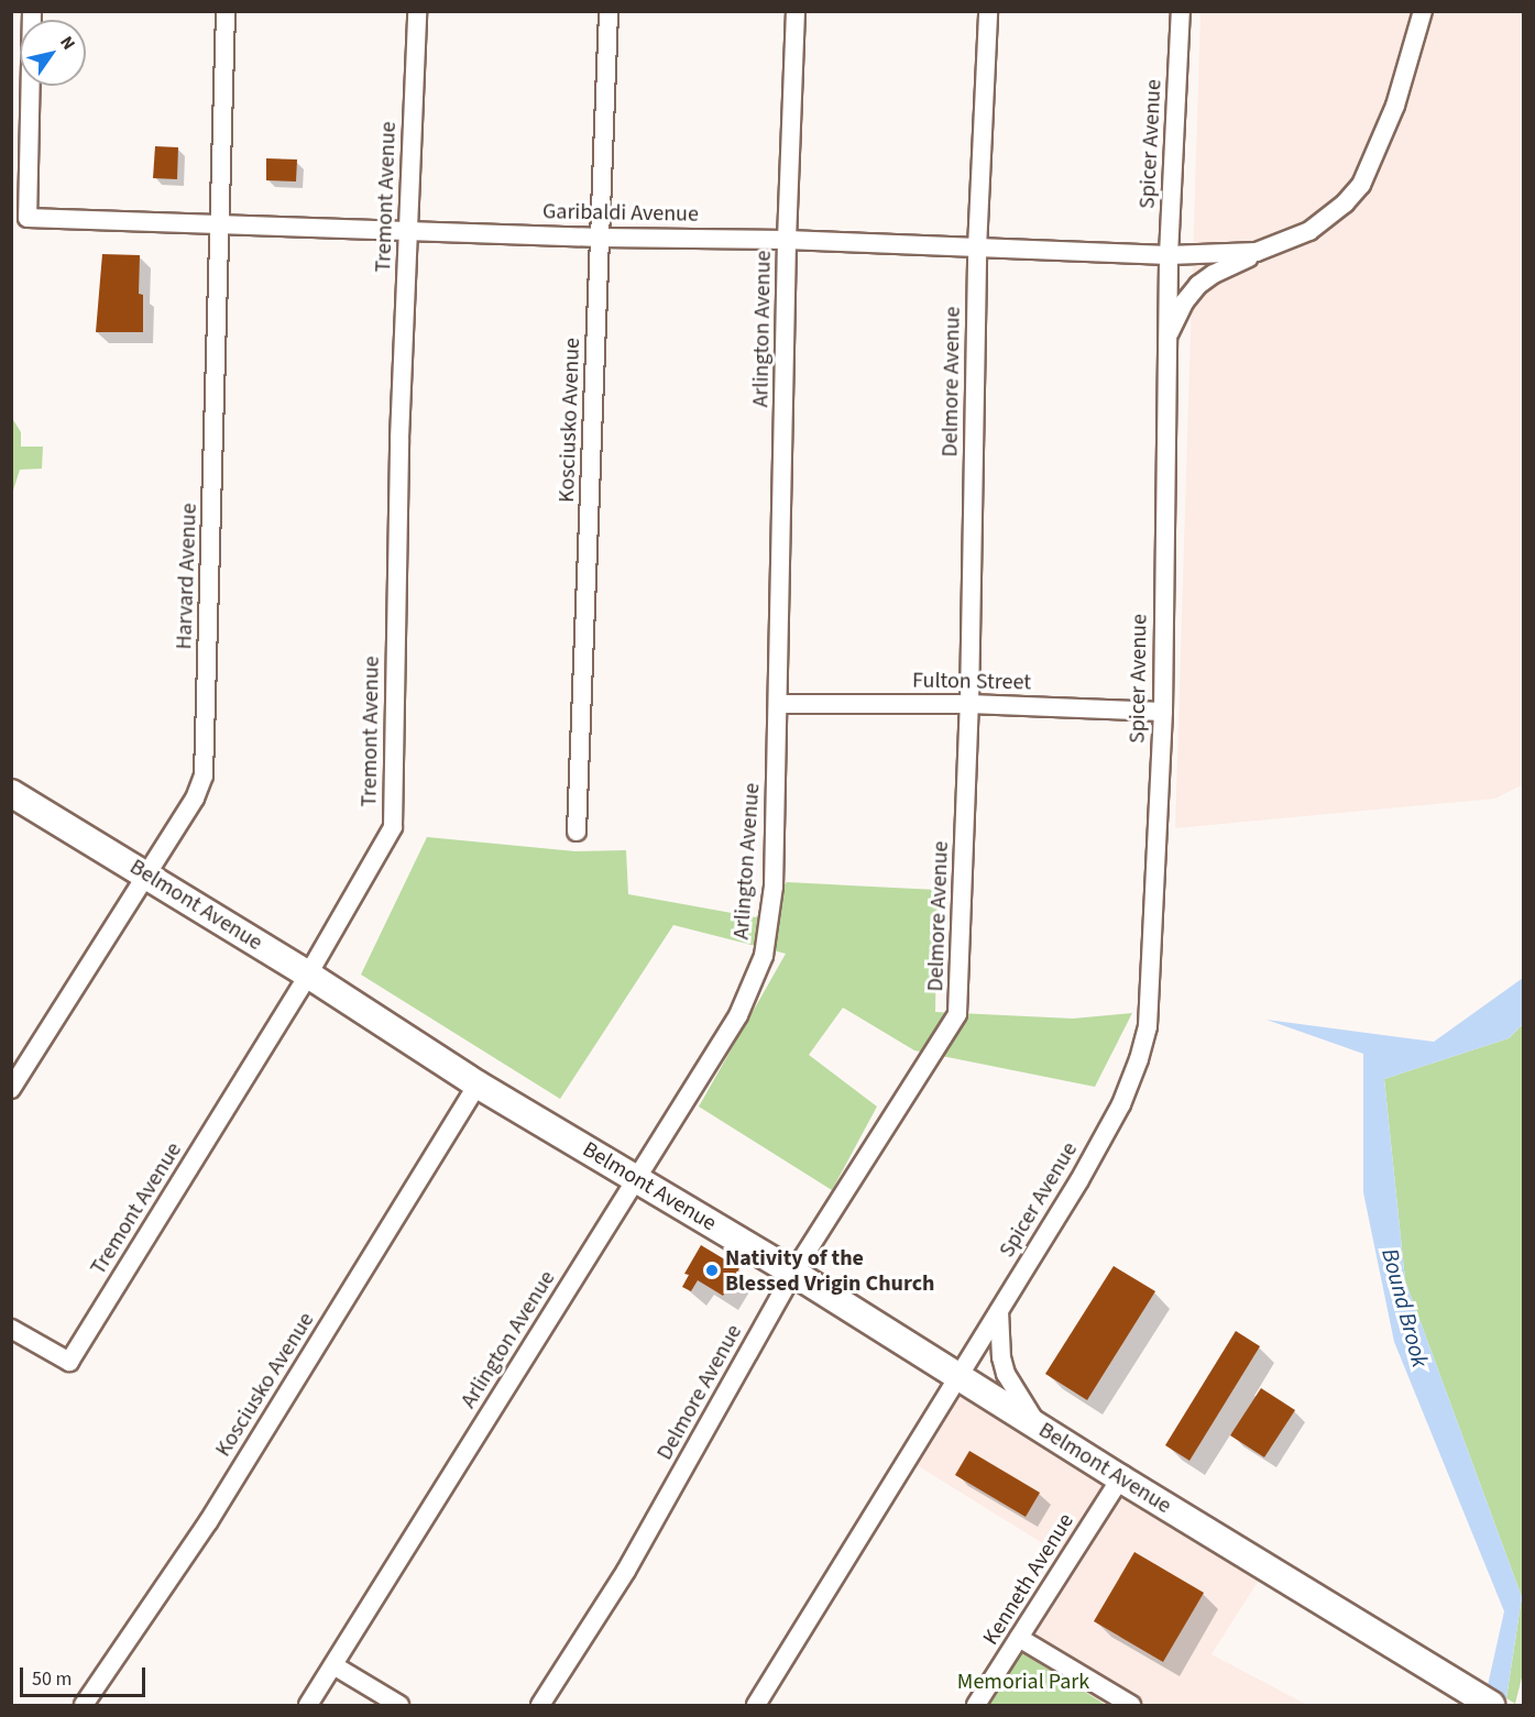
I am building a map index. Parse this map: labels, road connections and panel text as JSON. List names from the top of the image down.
{
  "streets": {
    "street": [
      "Spicer Avenue",
      "Tremont Avenue",
      "Garibaldi Avenue",
      "Arlington Avenue",
      "Delmore Avenue",
      "Kosciusko Avenue",
      "Harvard Avenue",
      "Fulton Street",
      "Belmont Avenue",
      "Kenneth Avenue"
    ]
  },
  "crossings": [
    ["Spicer Avenue", "Garibaldi Avenue"],
    ["Spicer Avenue", "Fulton Street"],
    ["Spicer Avenue", "Belmont Avenue"],
    ["Tremont Avenue", "Garibaldi Avenue"],
    ["Tremont Avenue", "Belmont Avenue"],
    ["Garibaldi Avenue", "Arlington Avenue"],
    ["Garibaldi Avenue", "Delmore Avenue"],
    ["Garibaldi Avenue", "Kosciusko Avenue"],
    ["Garibaldi Avenue", "Harvard Avenue"],
    ["Arlington Avenue", "Fulton Street"],
    ["Arlington Avenue", "Belmont Avenue"],
    ["Delmore Avenue", "Fulton Street"],
    ["Delmore Avenue", "Belmont Avenue"],
    ["Kosciusko Avenue", "Belmont Avenue"],
    ["Harvard Avenue", "Belmont Avenue"],
    ["Belmont Avenue", "Kenneth Avenue"]
  ],
  "water": ["Bound Brook"],
  "parks": ["Memorial Park"],
  "places": ["Nativity of the Blessed Vrigin Church"],
  "scale_bar": "50 m",
  "north": "top right"
}
